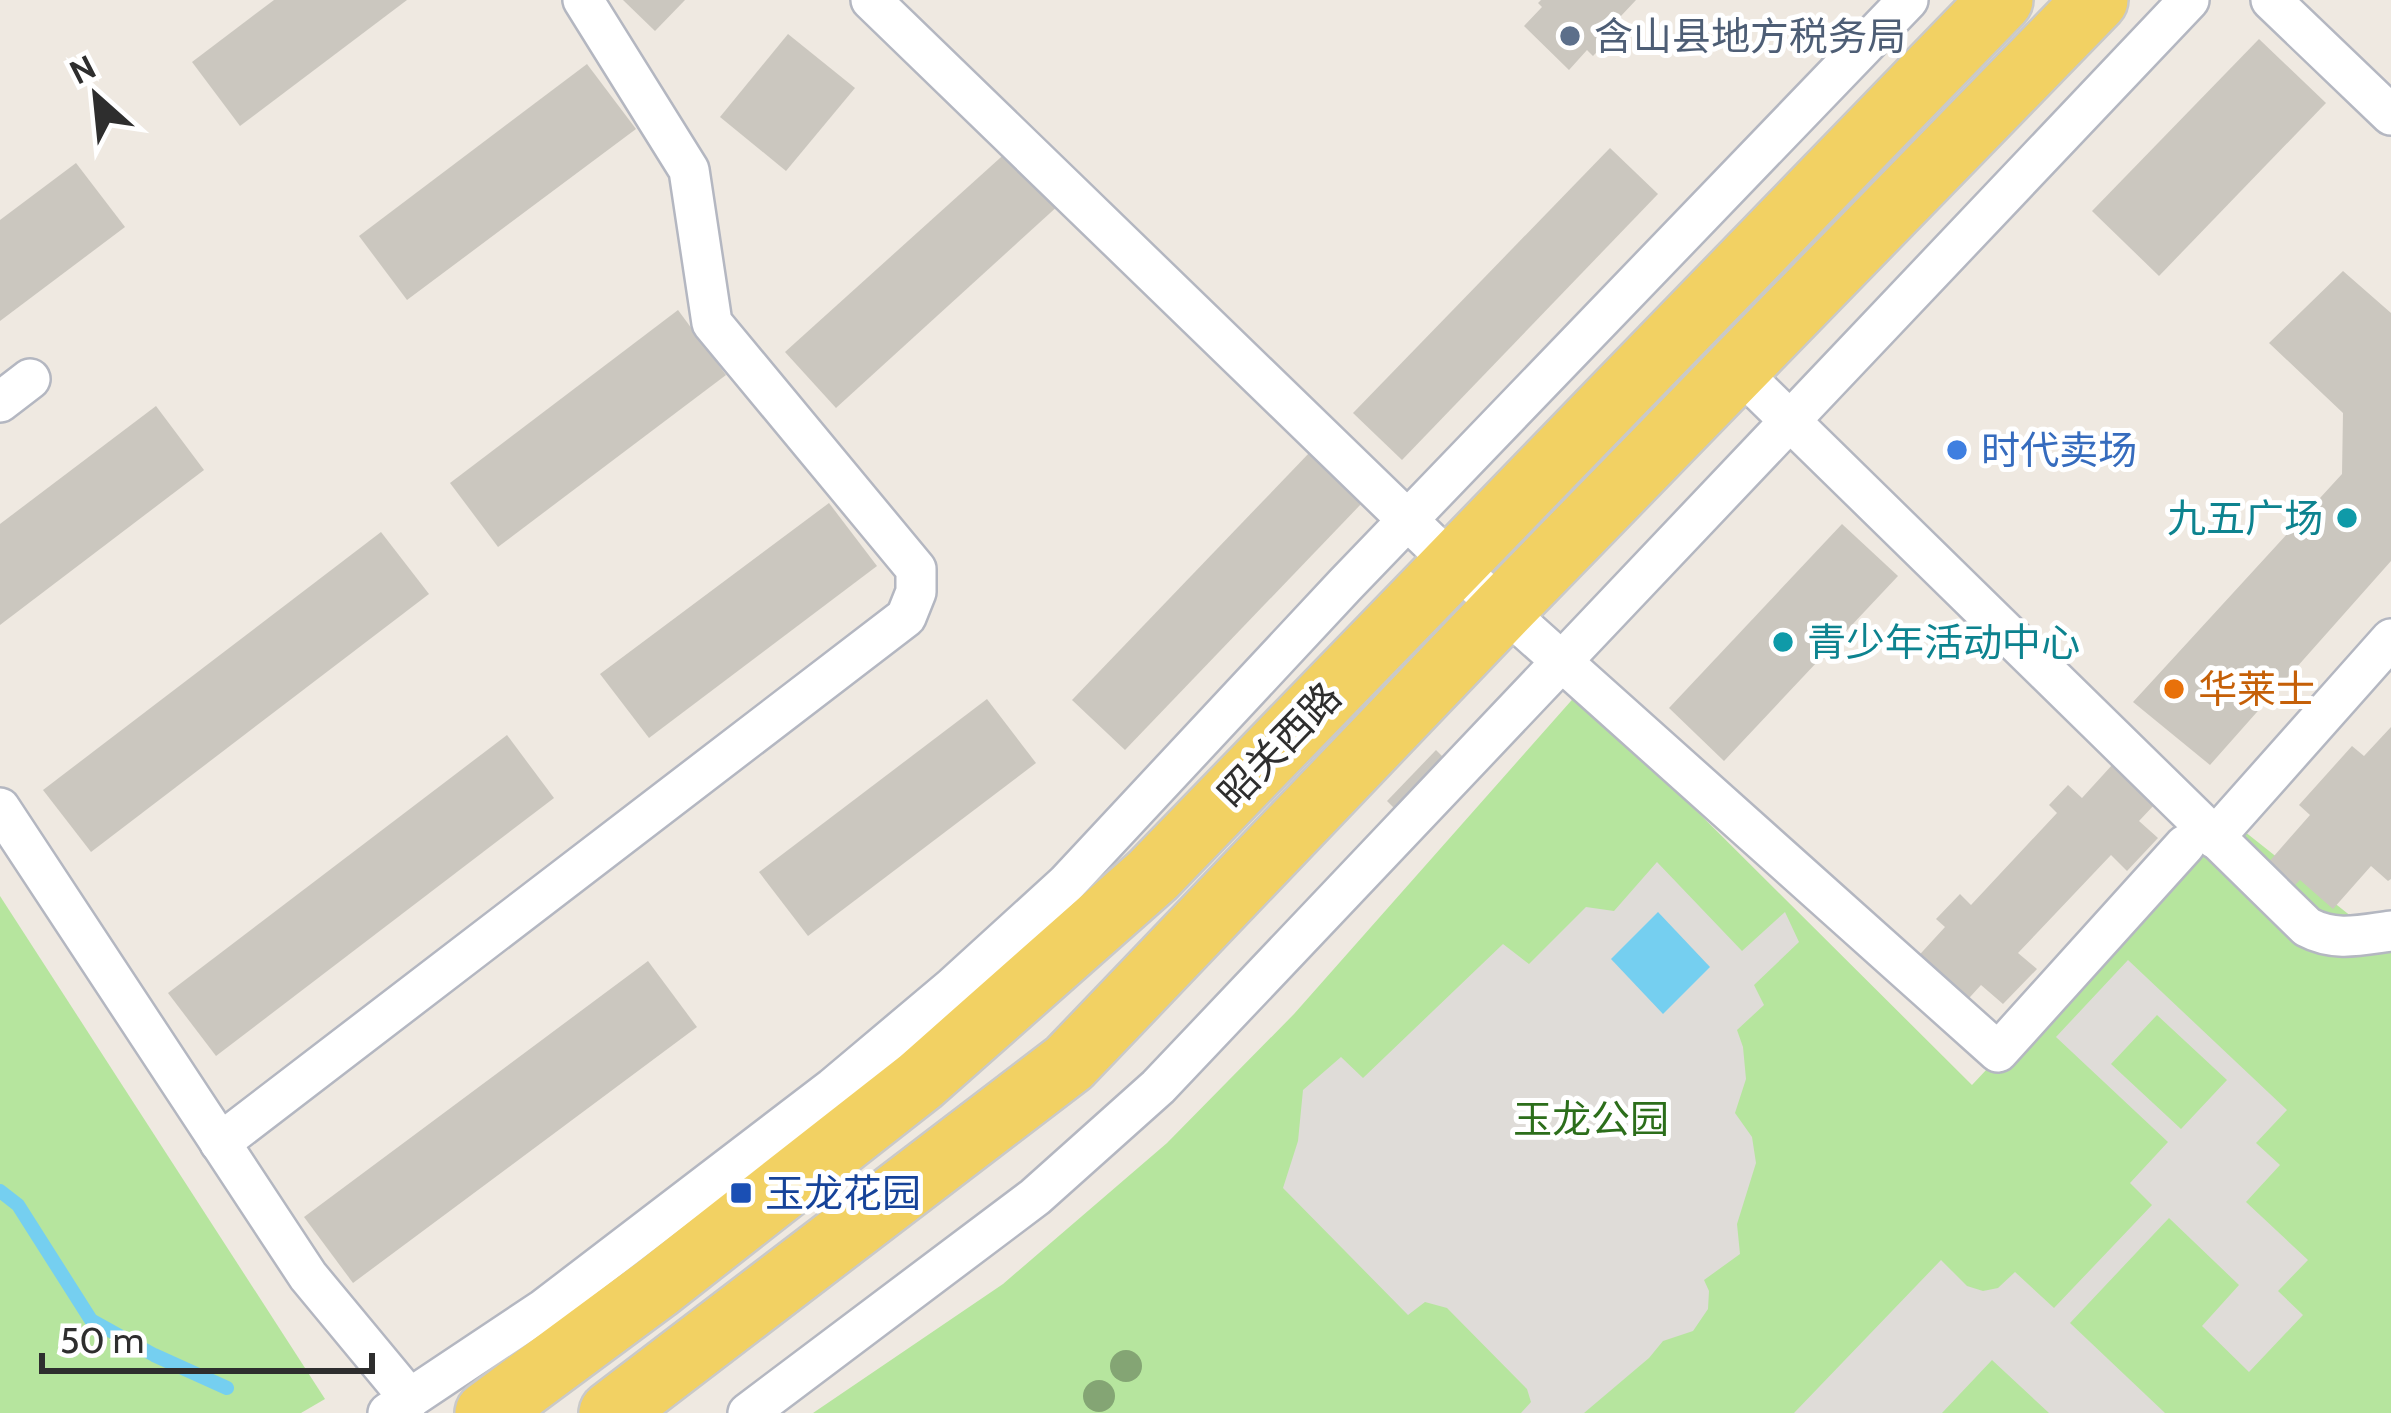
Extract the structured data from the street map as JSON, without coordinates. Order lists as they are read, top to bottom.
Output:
{
  "streets": {
    "main road": ["昭关西路"]
  },
  "parks": ["玉龙公园"],
  "places": {
    "other": [
      "含山县地方税务局",
      "时代卖场",
      "九五广场",
      "青少年活动中心",
      "华莱士"
    ],
    "transit": ["玉龙花园"]
  },
  "scale_bar": "50 m",
  "north": "top left"
}
